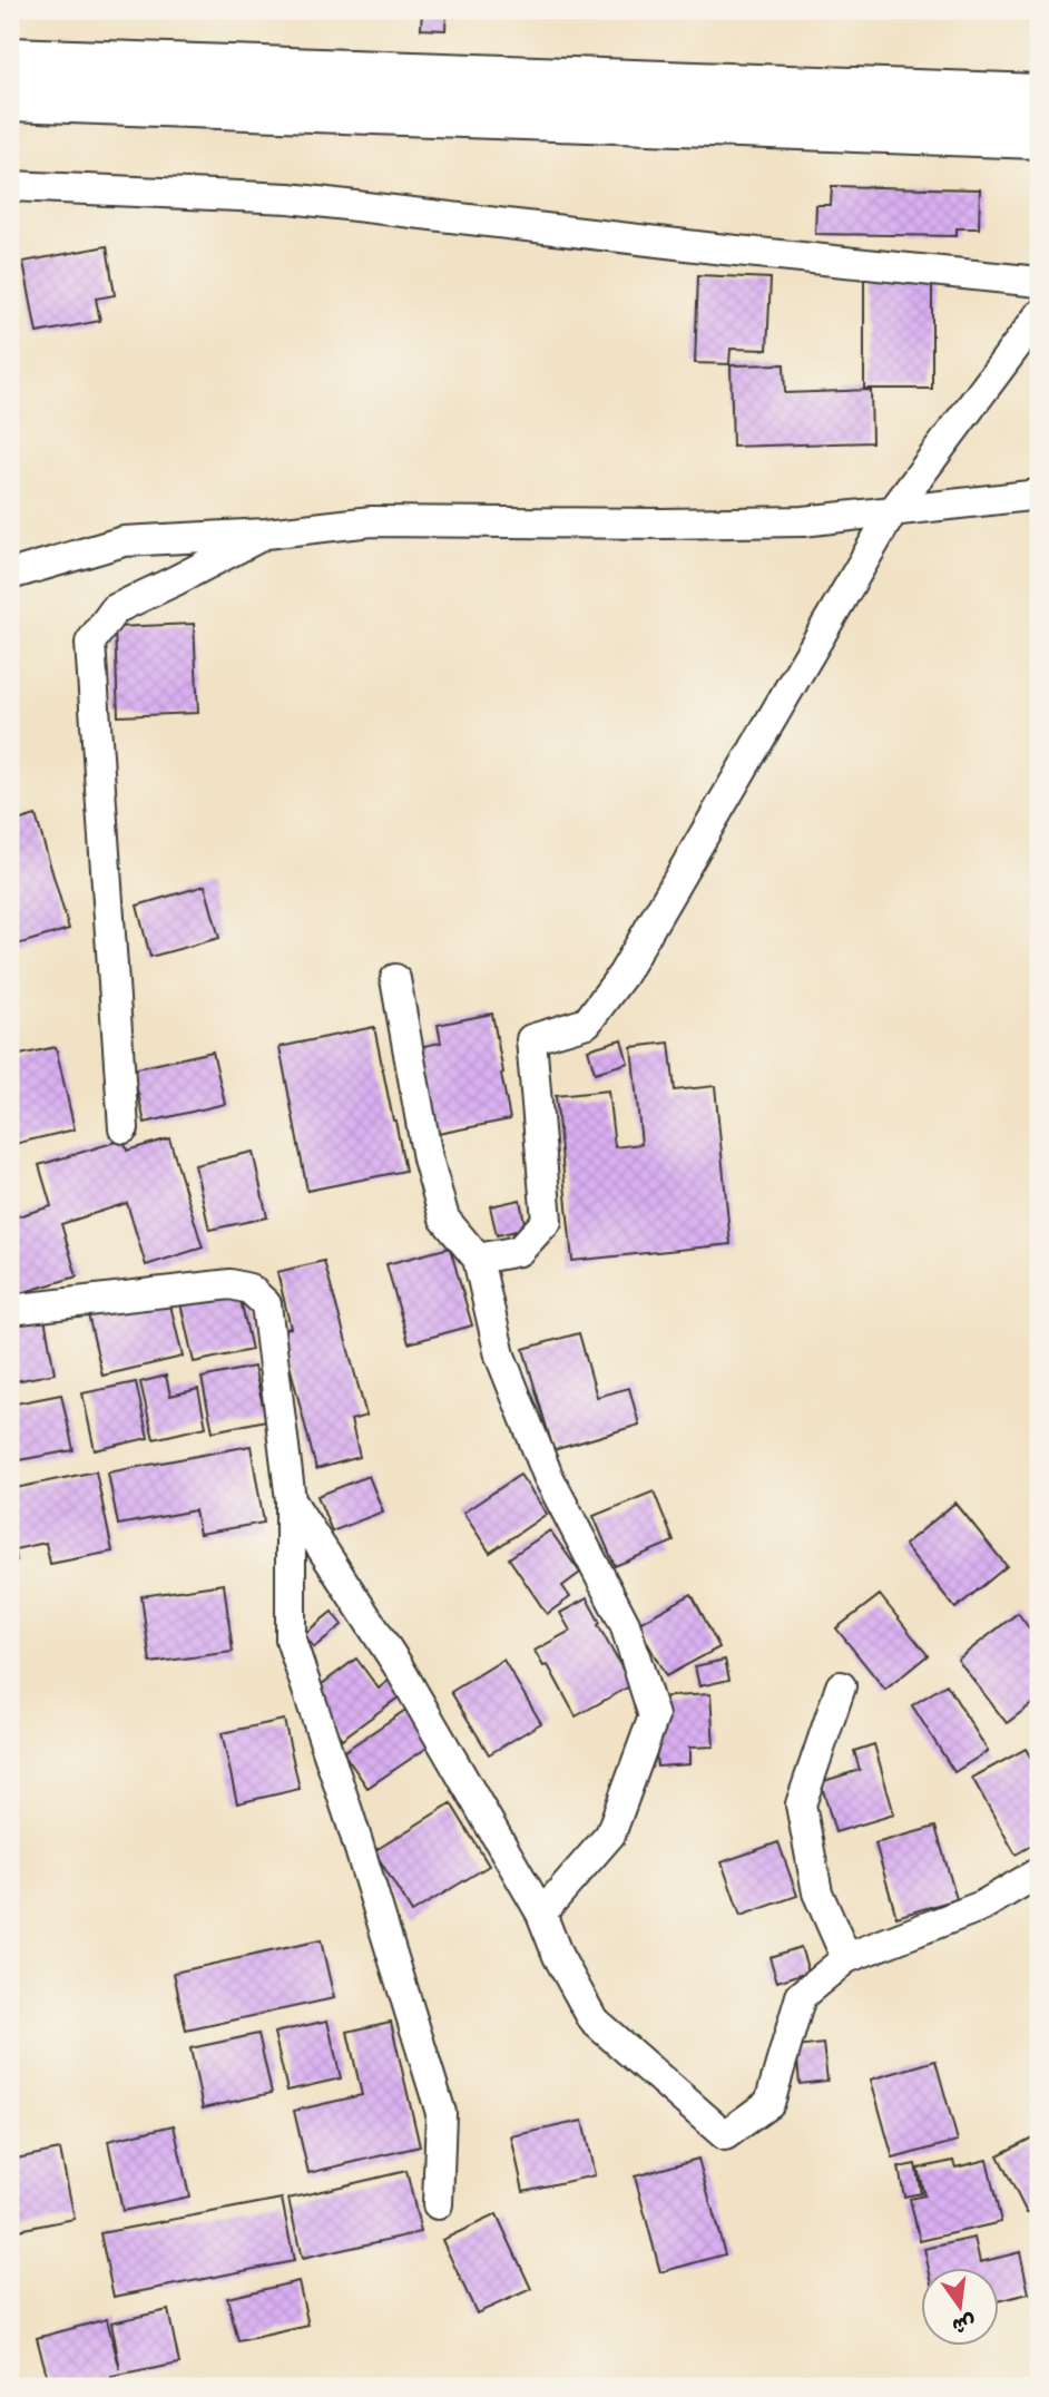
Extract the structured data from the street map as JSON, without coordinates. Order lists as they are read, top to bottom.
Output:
{
  "north": "bottom"
}
